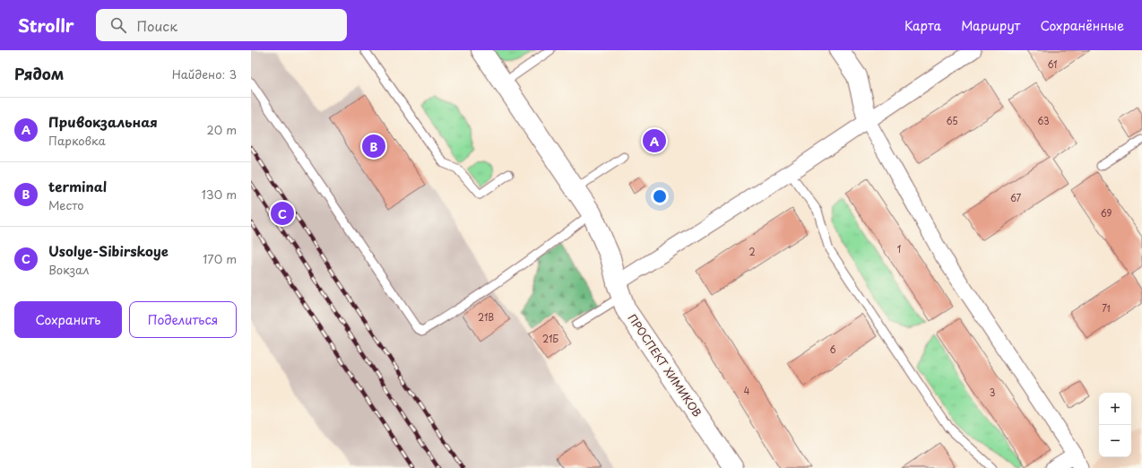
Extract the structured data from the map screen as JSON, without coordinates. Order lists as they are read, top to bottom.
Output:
{
  "streets": {
    "street": ["ПРОСПЕКТ ХИМИКОВ"]
  },
  "house_numbers": [
    "61",
    "65",
    "63",
    "67",
    "69",
    "1",
    "2",
    "71",
    "21В",
    "21Б",
    "6",
    "4",
    "3"
  ],
  "page": {
    "header": "Strollr",
    "search": "Поиск",
    "nav": ["Карта", "Маршрут", "Сохранённые"],
    "heading": ["Рядом", "Найдено: 3"],
    "list": [
      {
        "mark": "A",
        "name": "Привокзальная",
        "note": "Парковка",
        "value": "20 m"
      },
      {
        "mark": "B",
        "name": "terminal",
        "note": "Место",
        "value": "130 m"
      },
      {
        "mark": "C",
        "name": "Usolye-Sibirskoye",
        "note": "Вокзал",
        "value": "170 m"
      }
    ],
    "pins": ["A", "B", "C"],
    "buttons": ["Сохранить", "Поделиться"],
    "map_buttons": ["+", "−"]
  }
}
